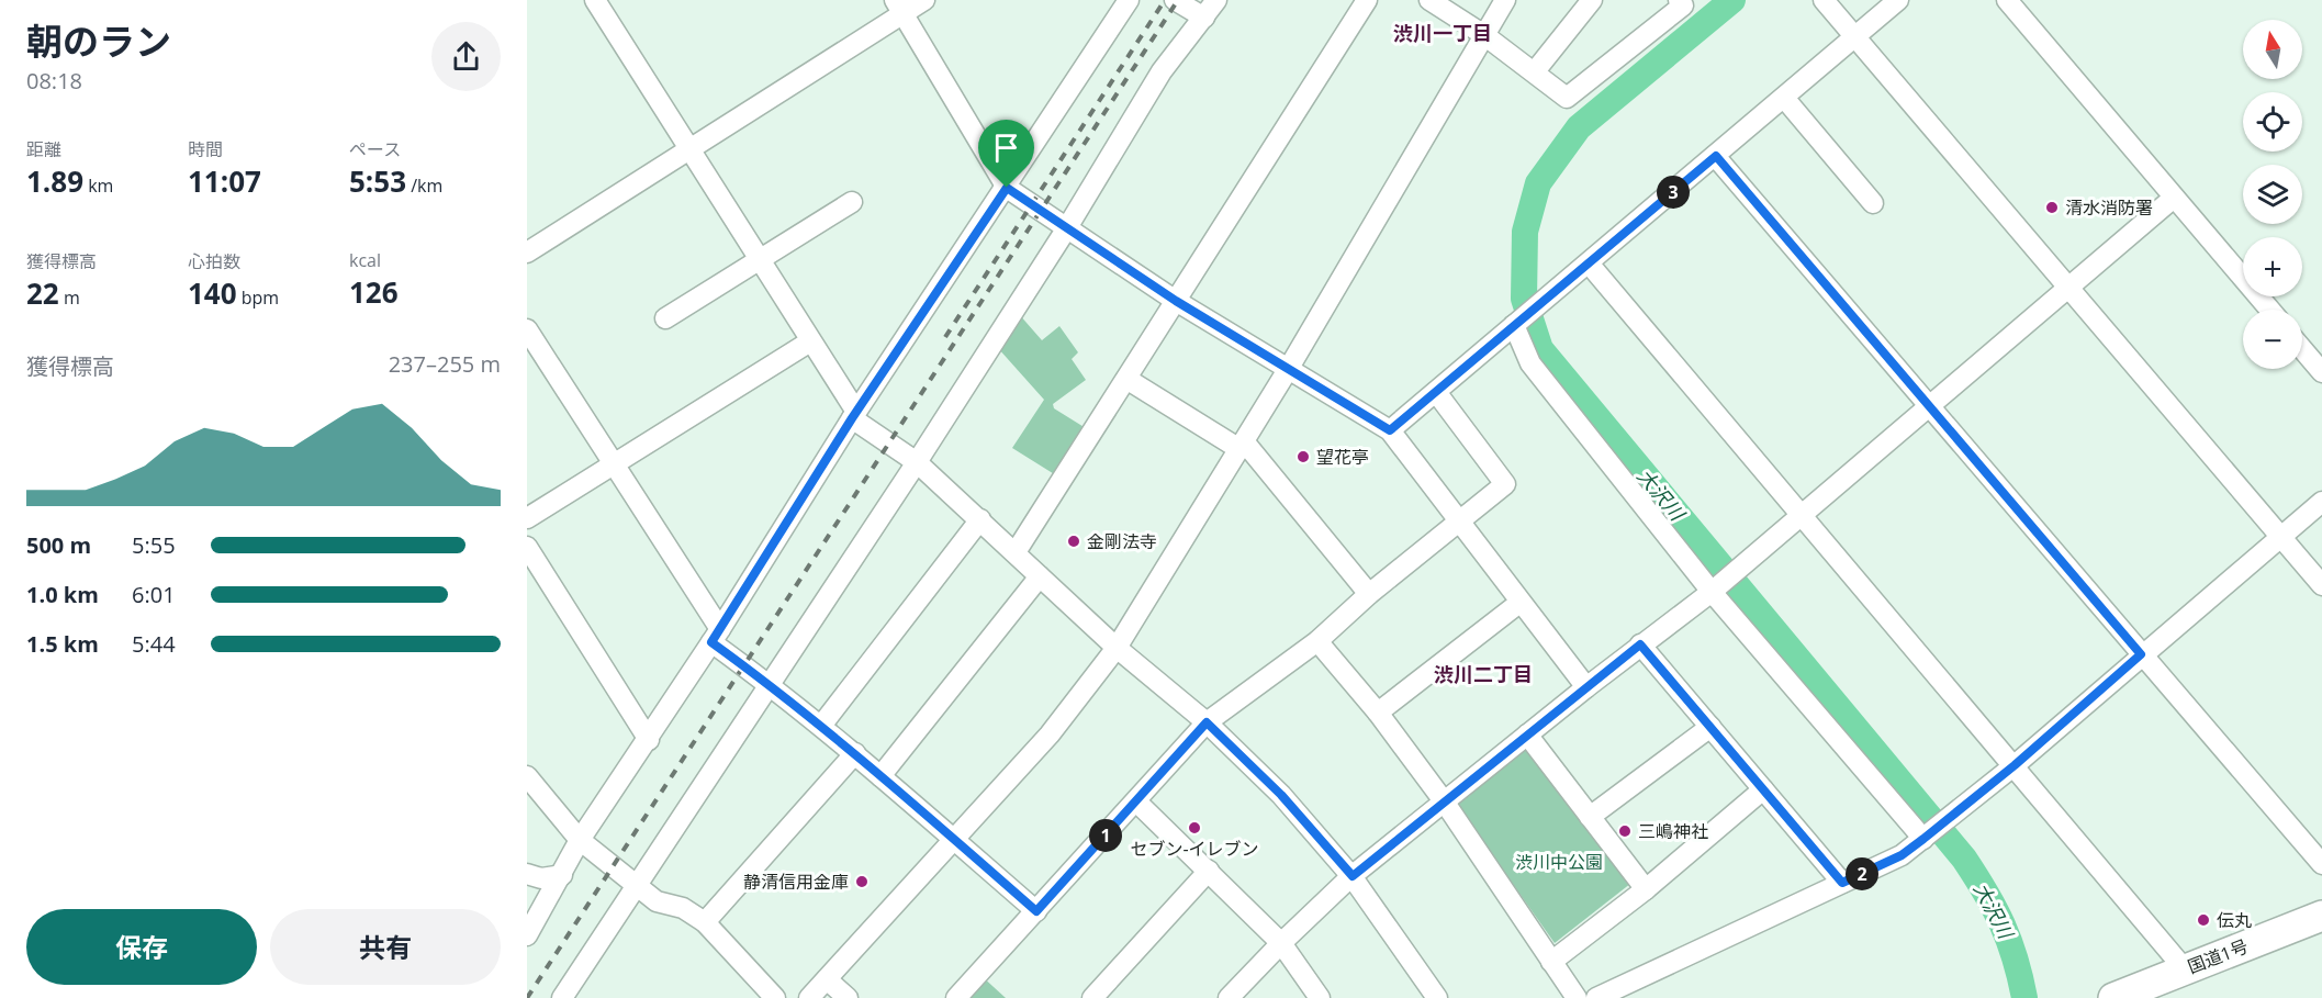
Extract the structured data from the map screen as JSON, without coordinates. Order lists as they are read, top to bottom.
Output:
{
  "streets": {
    "highway": ["国道1号"]
  },
  "districts": ["渋川一丁目", "渋川二丁目"],
  "water": ["大沢川"],
  "parks": ["渋川中公園"],
  "places": [
    "清水消防署",
    "望花亭",
    "金剛法寺",
    "セブン-イレブン",
    "三嶋神社",
    "静清信用金庫",
    "伝丸"
  ],
  "north": "top",
  "page": {
    "heading": ["朝のラン", "08:18"],
    "map_buttons": ["+", "−"],
    "stats": [
      ["距離", "1.89 km"],
      ["時間", "11:07"],
      ["ペース", "5:53 /km"],
      ["獲得標高", "22 m"],
      ["心拍数", "140 bpm"],
      ["kcal", "126"]
    ],
    "pins": ["3", "1", "2"],
    "chart": ["獲得標高", "237–255 m"],
    "list": [
      {
        "name": "500 m",
        "note": "5:55"
      },
      {
        "name": "1.0 km",
        "note": "6:01"
      },
      {
        "name": "1.5 km",
        "note": "5:44"
      }
    ],
    "buttons": ["保存", "共有"]
  }
}
